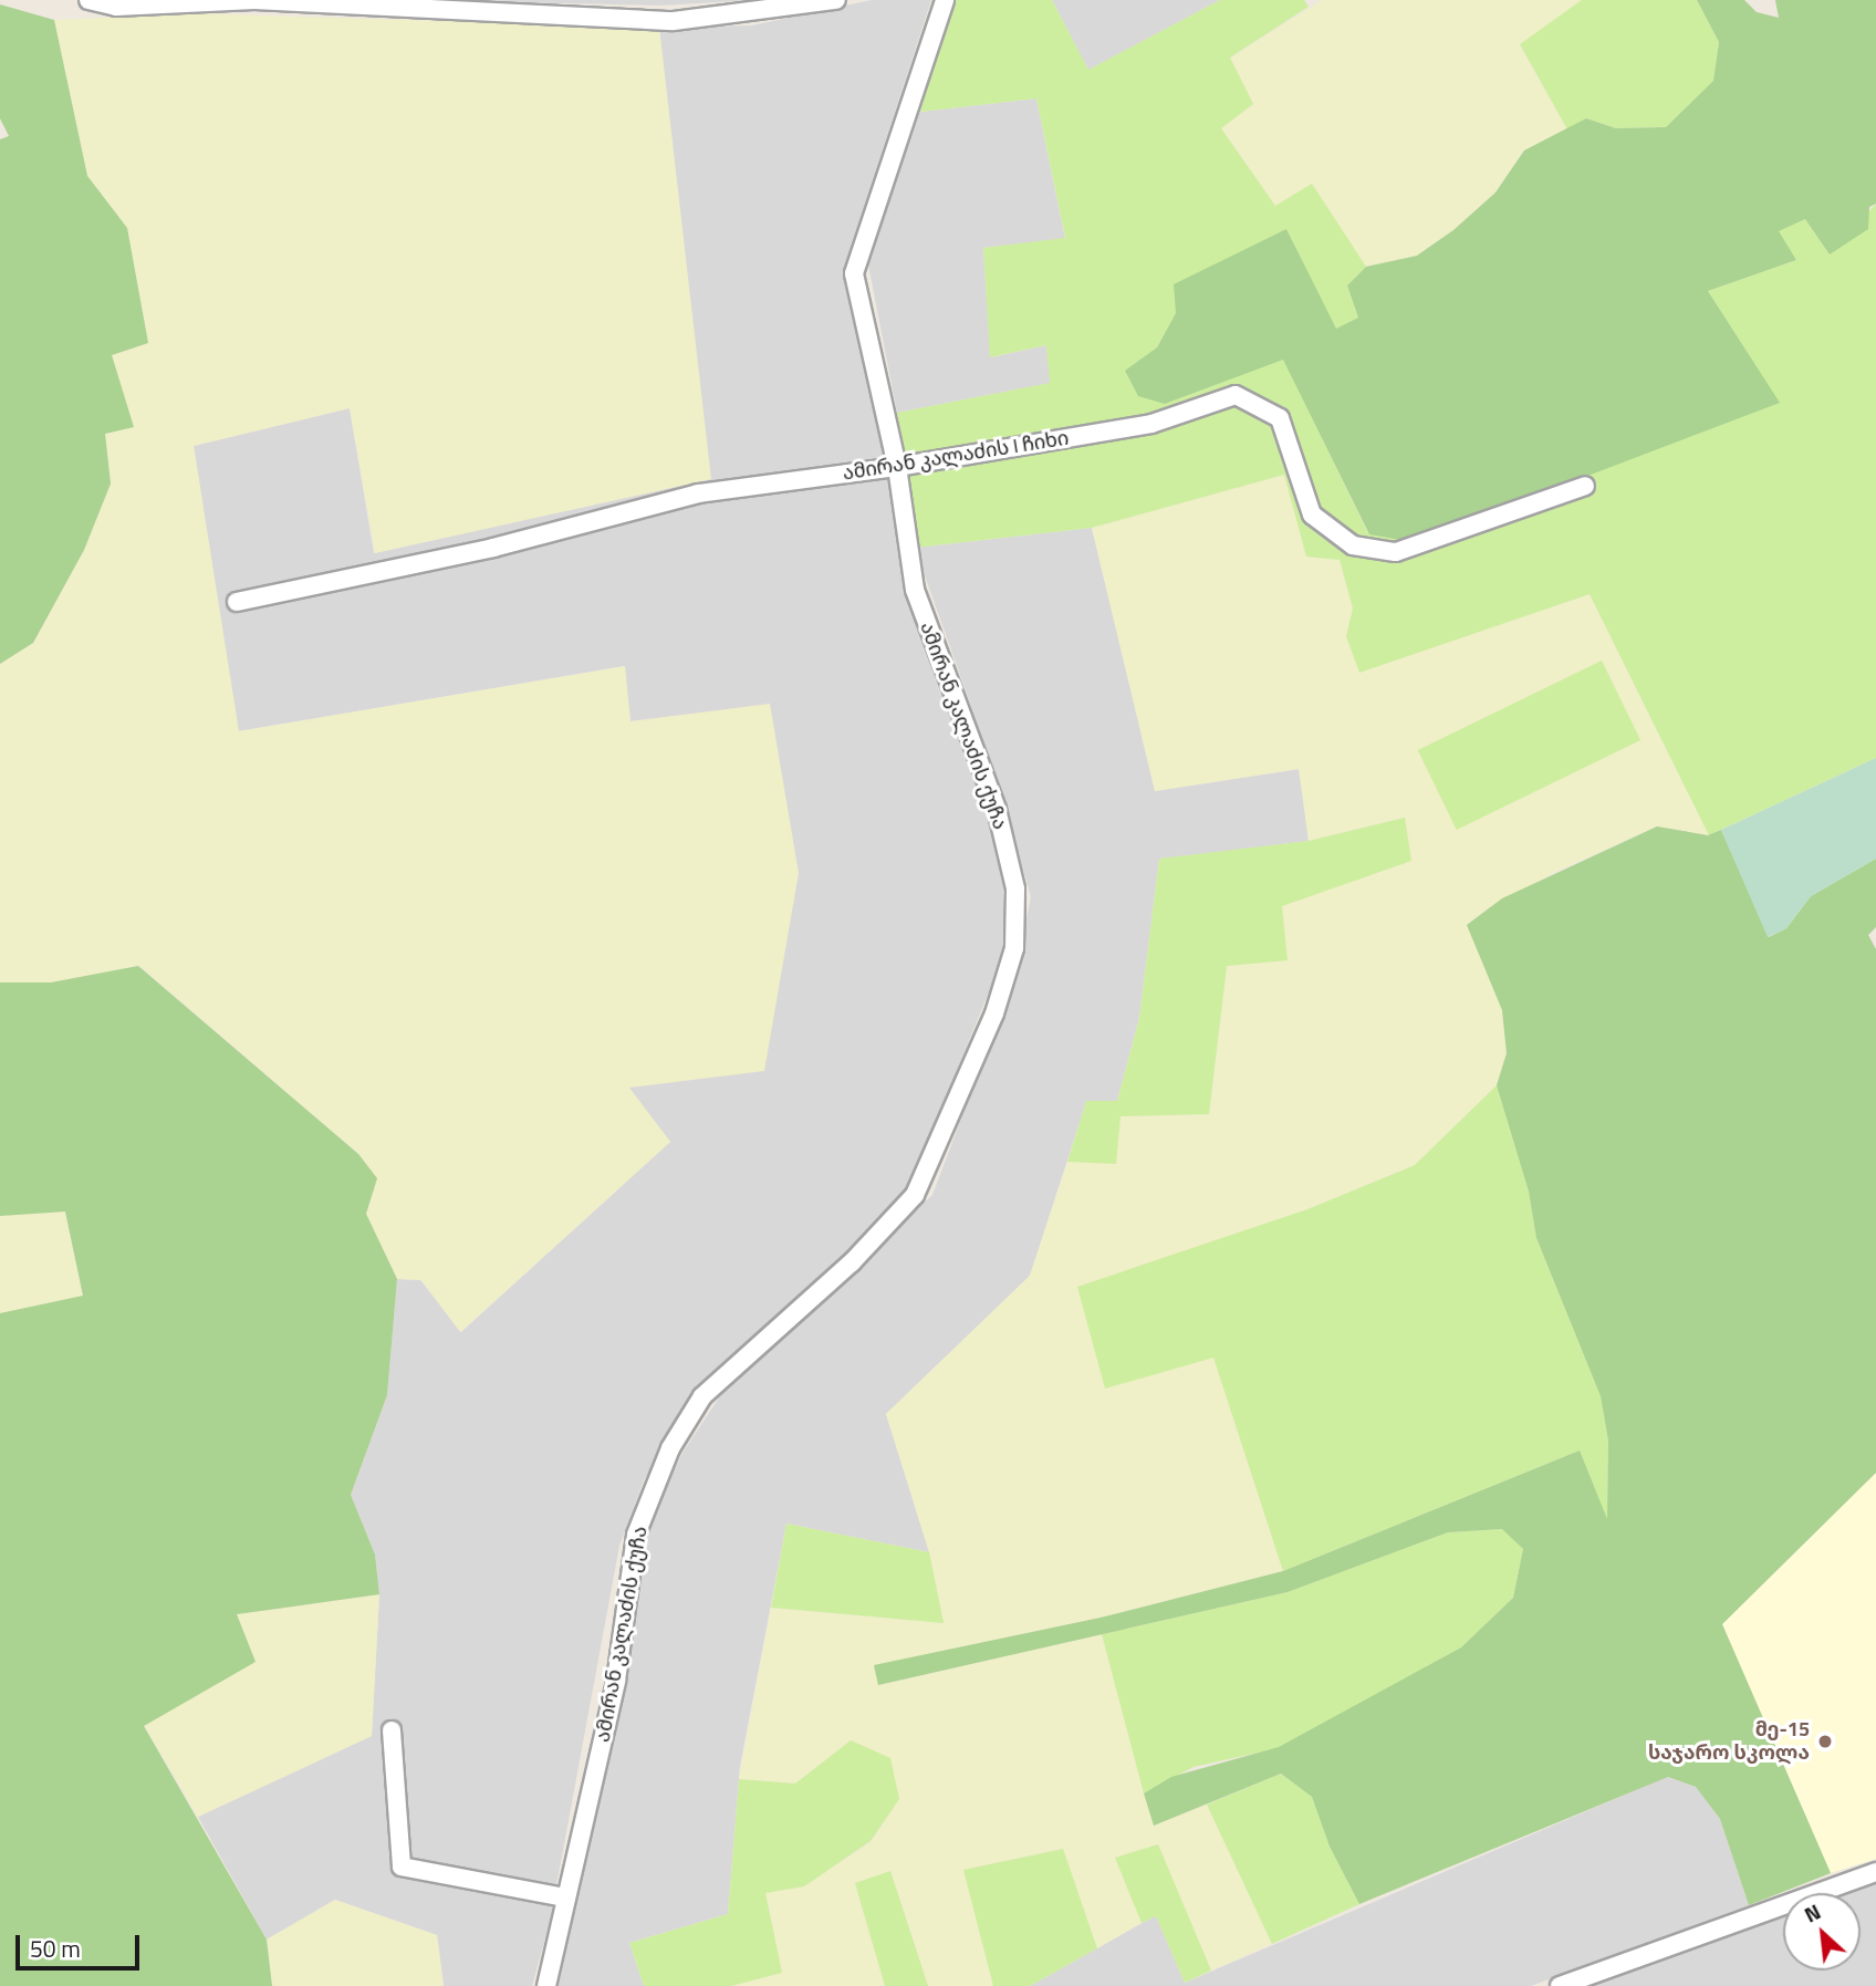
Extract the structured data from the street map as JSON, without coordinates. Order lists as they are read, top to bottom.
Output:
{
  "streets": {
    "street": ["ამირან კალაძის I ჩიხი", "ამირან კალაძის ქუჩა"]
  },
  "crossings": [
    ["ამირან კალაძის I ჩიხი", "ამირან კალაძის ქუჩა"]
  ],
  "places": ["მე-15 საჯარო სკოლა"],
  "scale_bar": "50 m",
  "north": "top left"
}
